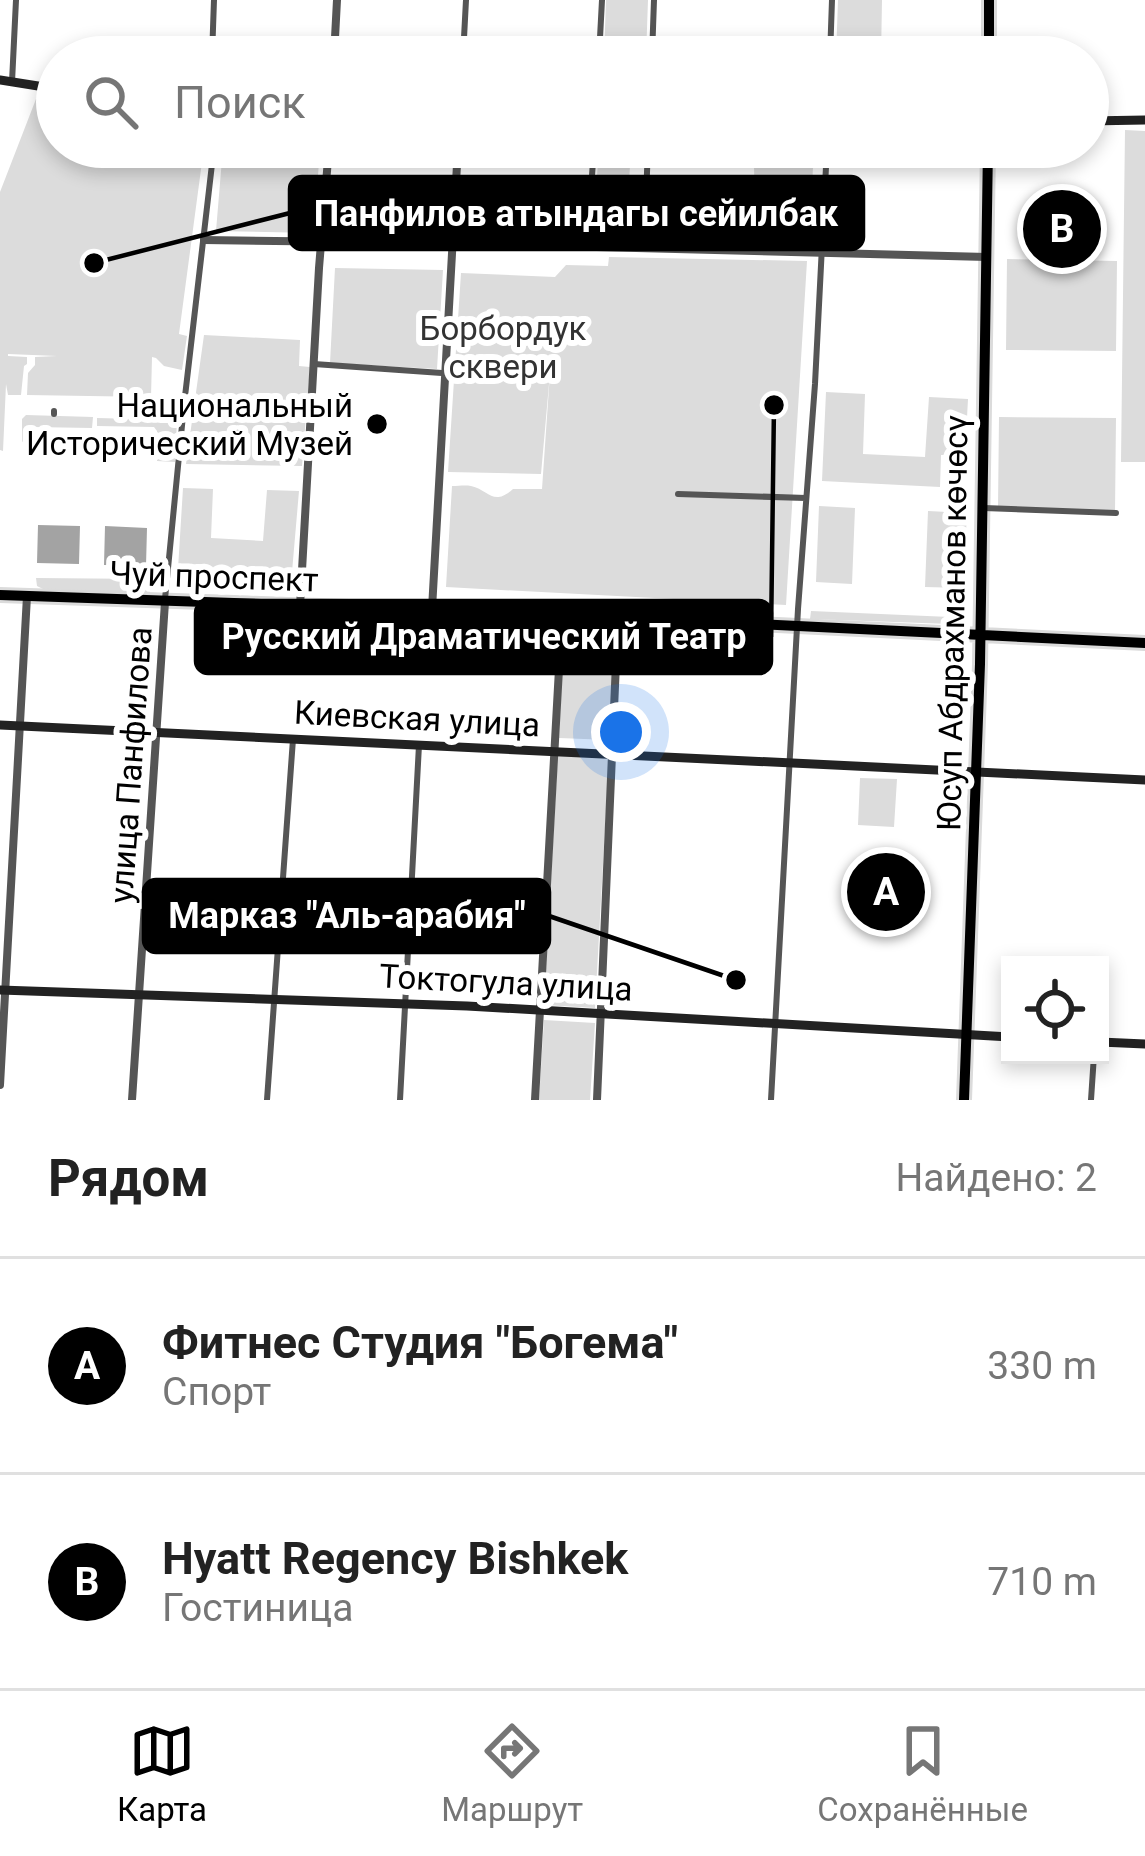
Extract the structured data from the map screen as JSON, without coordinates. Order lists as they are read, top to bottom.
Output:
{
  "streets": {
    "main road": [
      "Чуй проспект",
      "Юсуп Абдрахманов көчөсү",
      "Киевская улица",
      "Токтогула улица"
    ],
    "street": ["улица Панфилова"]
  },
  "crossings": [
    ["Чуй проспект", "Юсуп Абдрахманов көчөсү"],
    ["Чуй проспект", "улица Панфилова"],
    ["Юсуп Абдрахманов көчөсү", "Киевская улица"],
    ["Юсуп Абдрахманов көчөсү", "Токтогула улица"],
    ["Киевская улица", "улица Панфилова"],
    ["улица Панфилова", "Токтогула улица"]
  ],
  "parks": ["Борбордук сквери"],
  "places": [
    "Панфилов атындагы сейилбак",
    "Русский Драматический Театр",
    "Национальный Исторический Музей",
    "Марказ \"Аль-арабия\""
  ],
  "page": {
    "search": "Поиск",
    "pins": ["B", "A"],
    "heading": ["Рядом", "Найдено: 2"],
    "list": [
      {
        "mark": "A",
        "name": "Фитнес Студия \"Богема\"",
        "note": "Спорт",
        "value": "330 m"
      },
      {
        "mark": "B",
        "name": "Hyatt Regency Bishkek",
        "note": "Гостиница",
        "value": "710 m"
      }
    ],
    "nav": ["Карта", "Маршрут", "Сохранённые"]
  }
}
